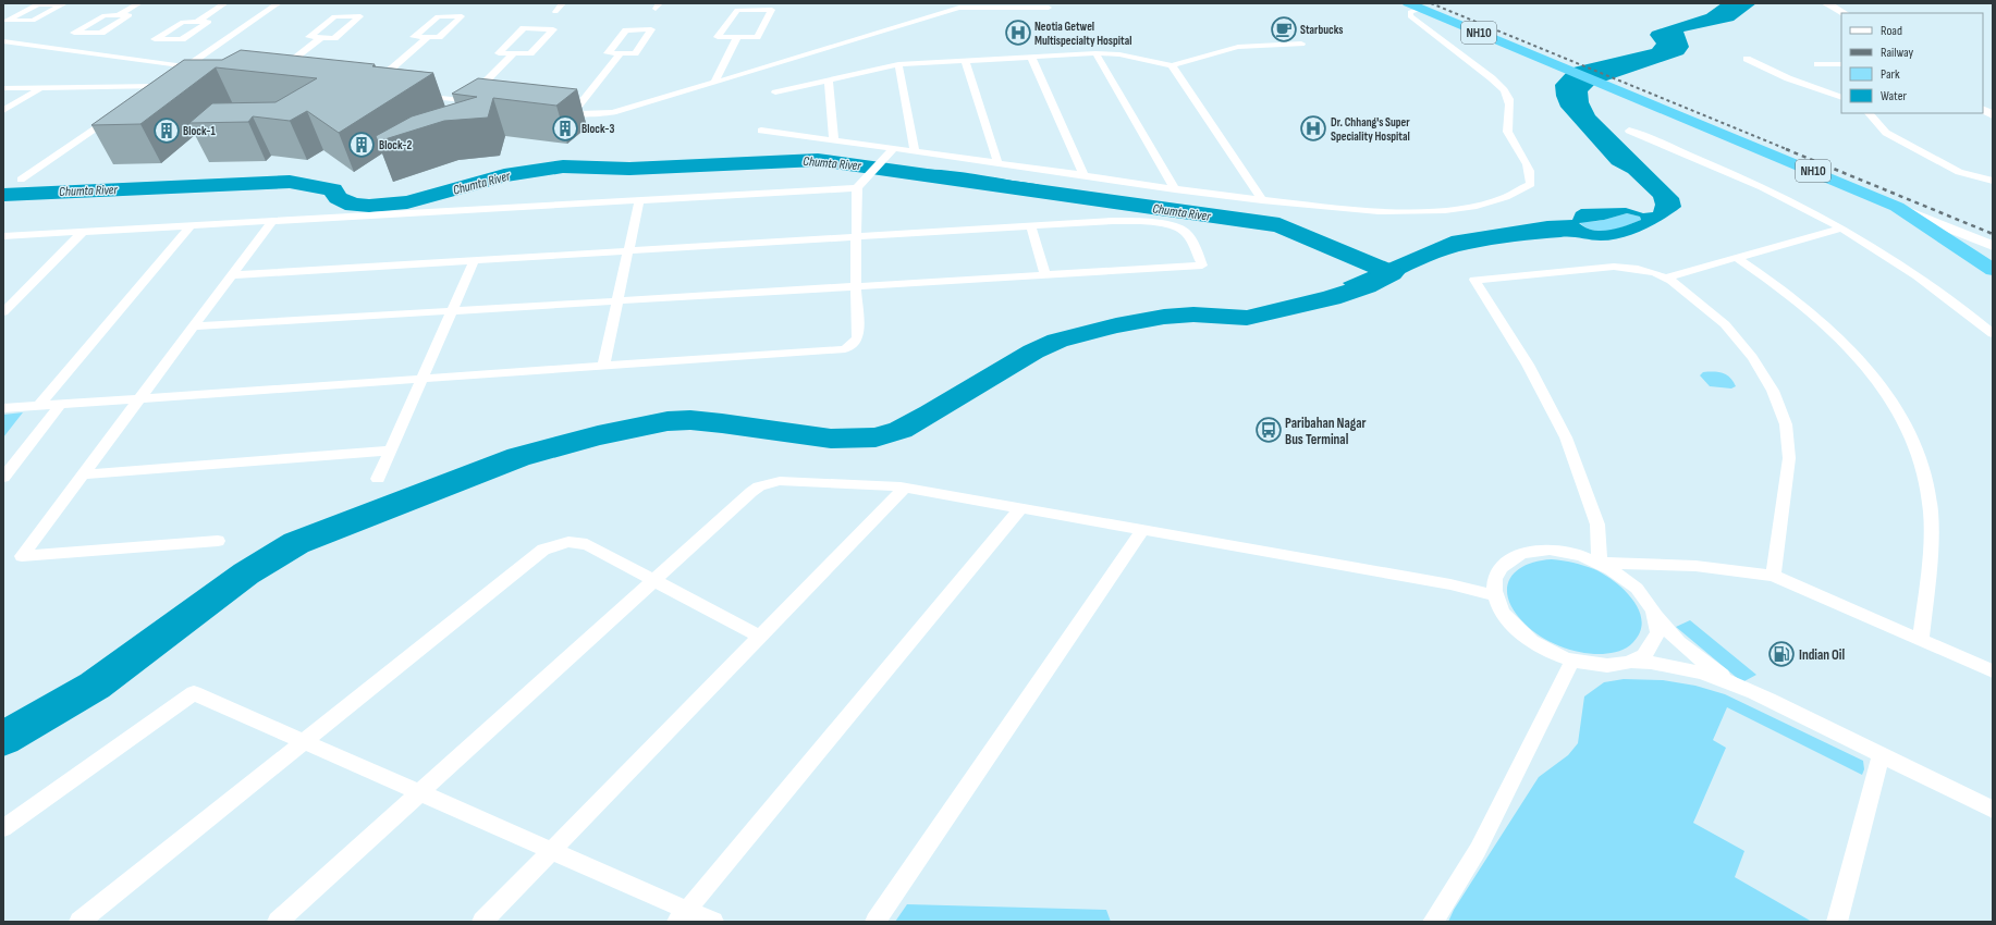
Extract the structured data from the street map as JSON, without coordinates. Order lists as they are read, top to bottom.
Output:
{
  "streets": {
    "highway": ["NH10"]
  },
  "water": ["Chumta River"],
  "places": {
    "cafe": ["Starbucks"],
    "hospital": ["Neotia Getwel Multispecialty Hospital", "Dr. Chhang's Super Speciality Hospital"],
    "building": ["Block-3", "Block-1", "Block-2"],
    "bus stop": ["Paribahan Nagar Bus Terminal"],
    "fuel station": ["Indian Oil"]
  },
  "legend": [
    "Road",
    "Railway",
    "Park",
    "Water"
  ]
}
